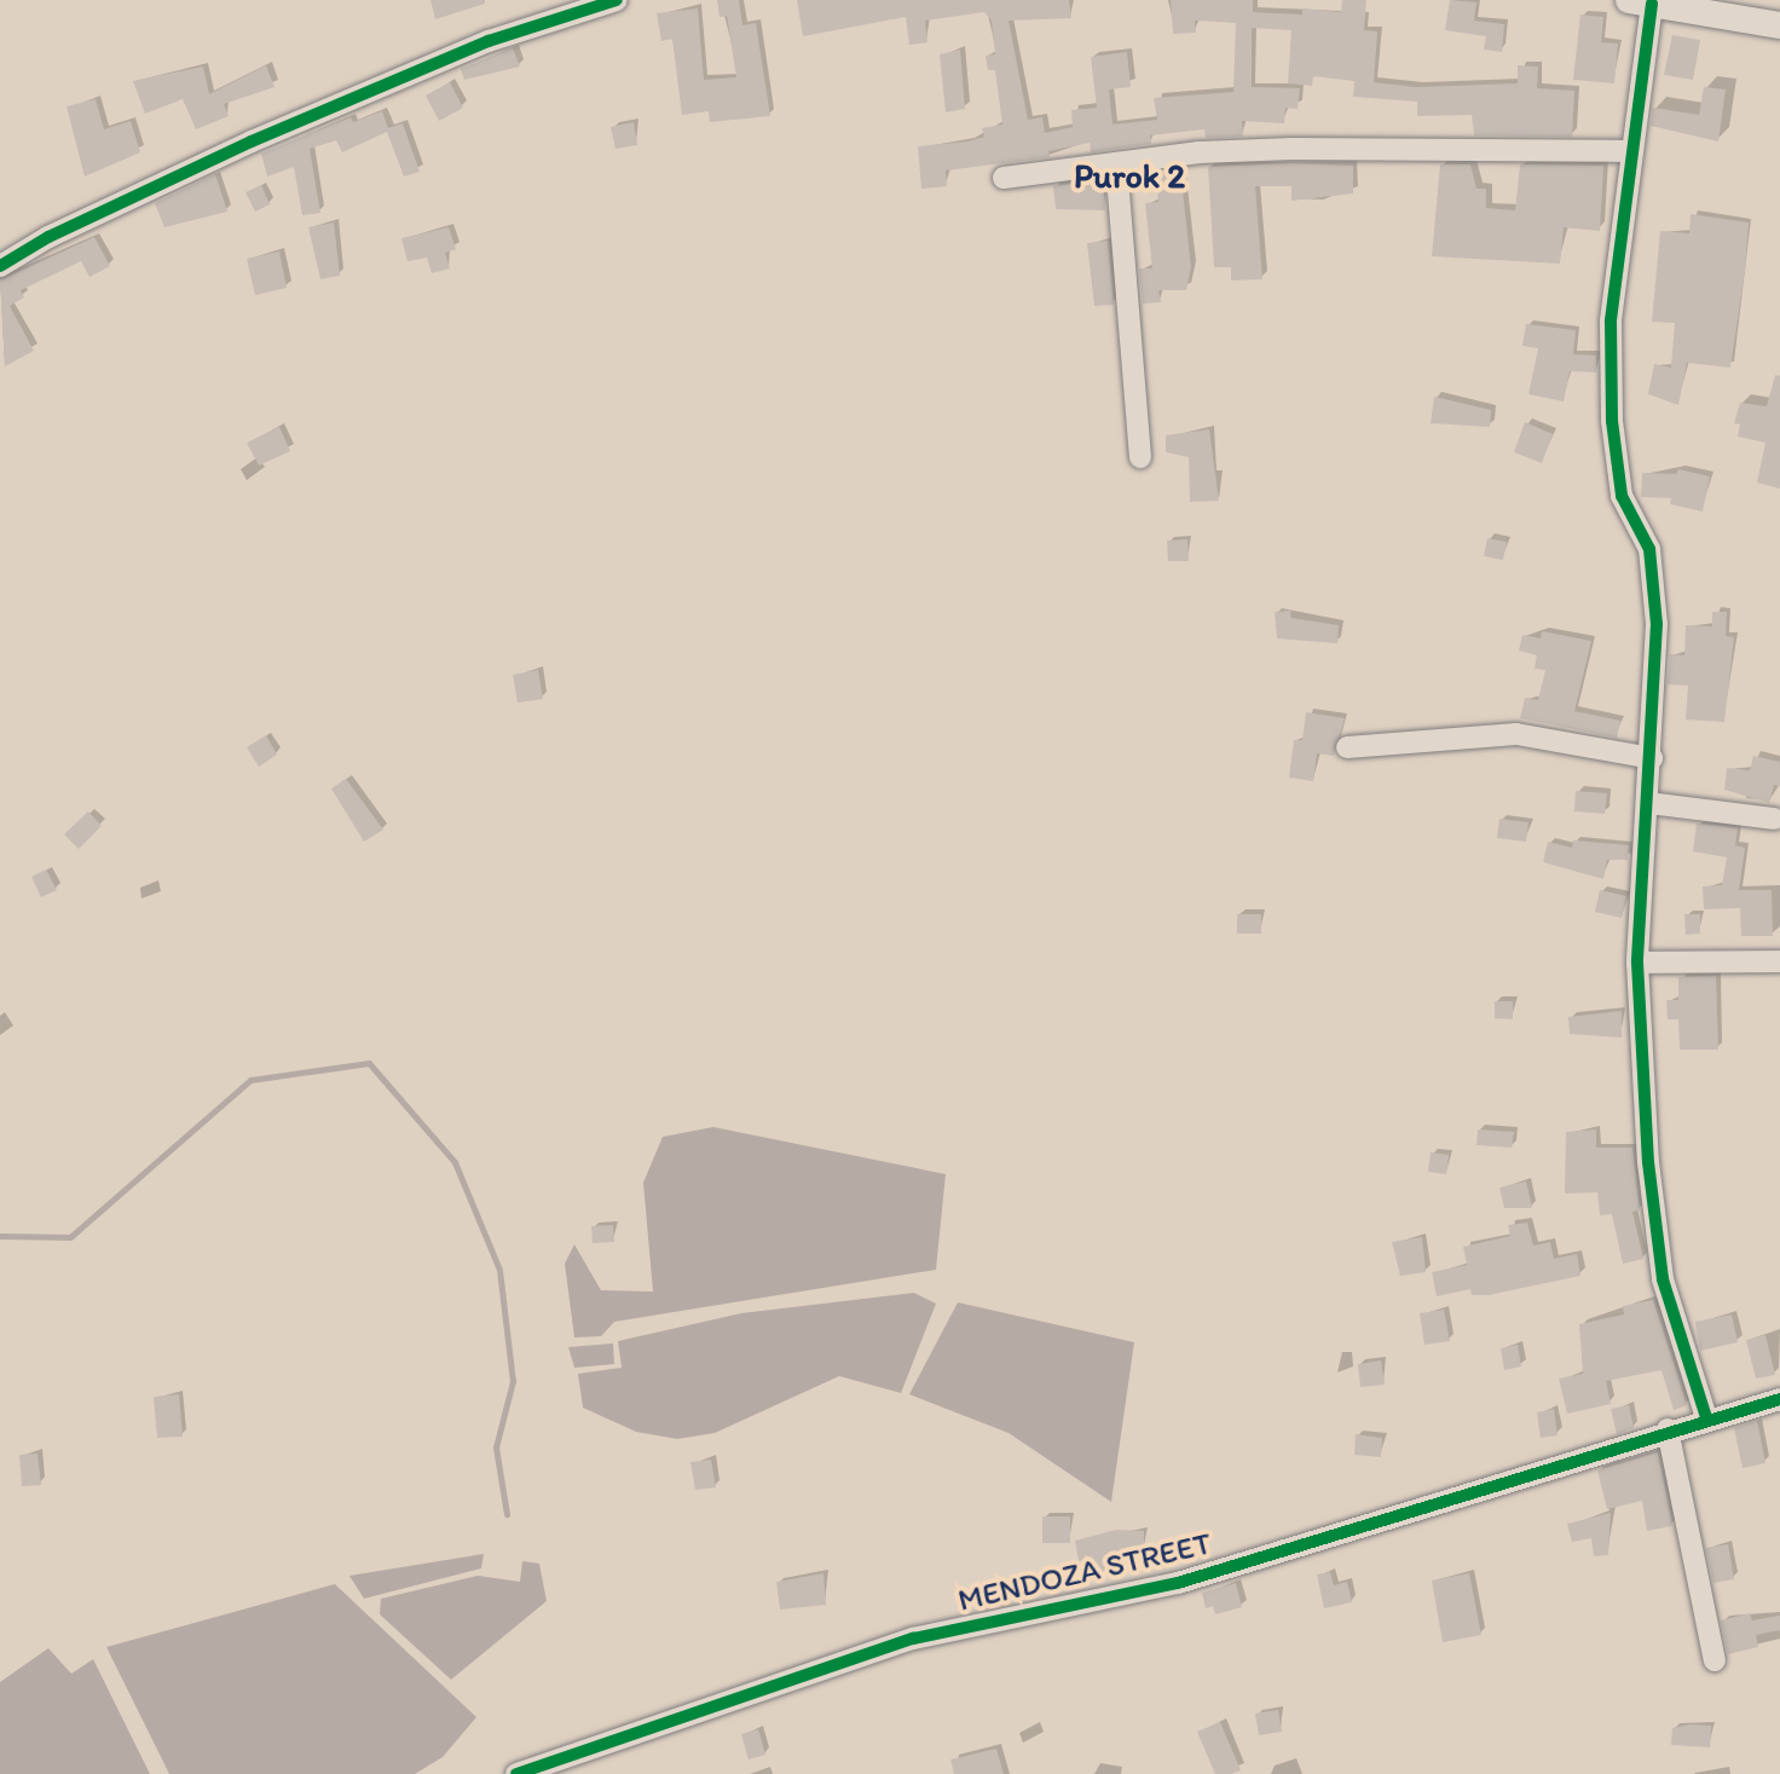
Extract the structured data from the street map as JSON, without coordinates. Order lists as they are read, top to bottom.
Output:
{
  "streets": {
    "street": ["MENDOZA STREET"]
  },
  "districts": ["Purok 2"]
}
